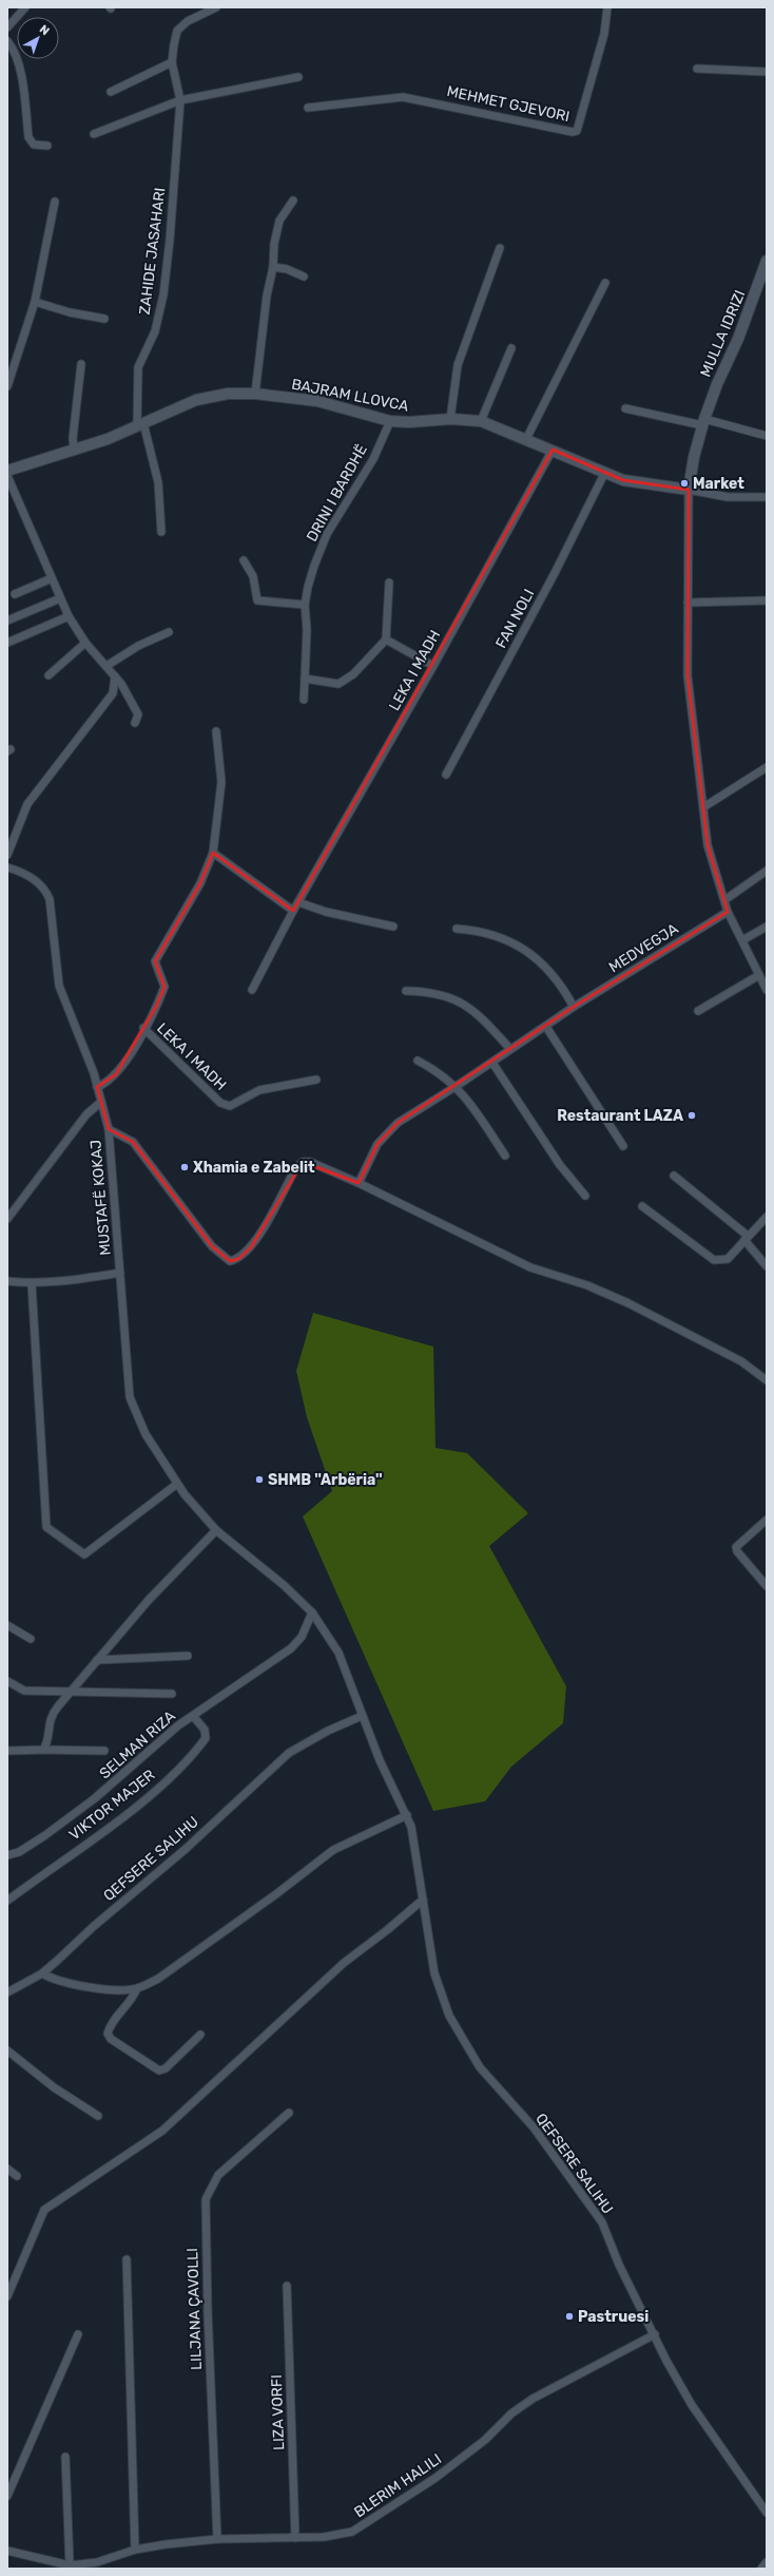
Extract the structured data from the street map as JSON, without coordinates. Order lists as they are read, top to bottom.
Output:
{
  "streets": {
    "street": [
      "MEHMET GJEVORI",
      "ZAHIDE JASAHARI",
      "MULLA IDRIZI",
      "BAJRAM LLOVCA",
      "DRINI I BARDHË",
      "FAN NOLI",
      "LEKA I MADH",
      "MEDVEGJA",
      "MUSTAFË KOKAJ",
      "SELMAN RIZA",
      "VIKTOR MAJER",
      "QEFSERE SALIHU",
      "LILJANA ÇAVOLLI",
      "LIZA VORFI",
      "BLERIM HALILI"
    ]
  },
  "crossings": [
    ["ZAHIDE JASAHARI", "BAJRAM LLOVCA"],
    ["MULLA IDRIZI", "BAJRAM LLOVCA"],
    ["BAJRAM LLOVCA", "DRINI I BARDHË"],
    ["BAJRAM LLOVCA", "FAN NOLI"],
    ["BAJRAM LLOVCA", "LEKA I MADH"],
    ["LEKA I MADH", "MUSTAFË KOKAJ"],
    ["MUSTAFË KOKAJ", "QEFSERE SALIHU"],
    ["SELMAN RIZA", "VIKTOR MAJER"],
    ["SELMAN RIZA", "QEFSERE SALIHU"],
    ["QEFSERE SALIHU", "BLERIM HALILI"],
    ["LILJANA ÇAVOLLI", "BLERIM HALILI"],
    ["LIZA VORFI", "BLERIM HALILI"]
  ],
  "places": [
    "Market",
    "Restaurant LAZA",
    "Xhamia e Zabelit",
    "SHMB ''Arbëria''",
    "Pastruesi"
  ],
  "north": "top right"
}
